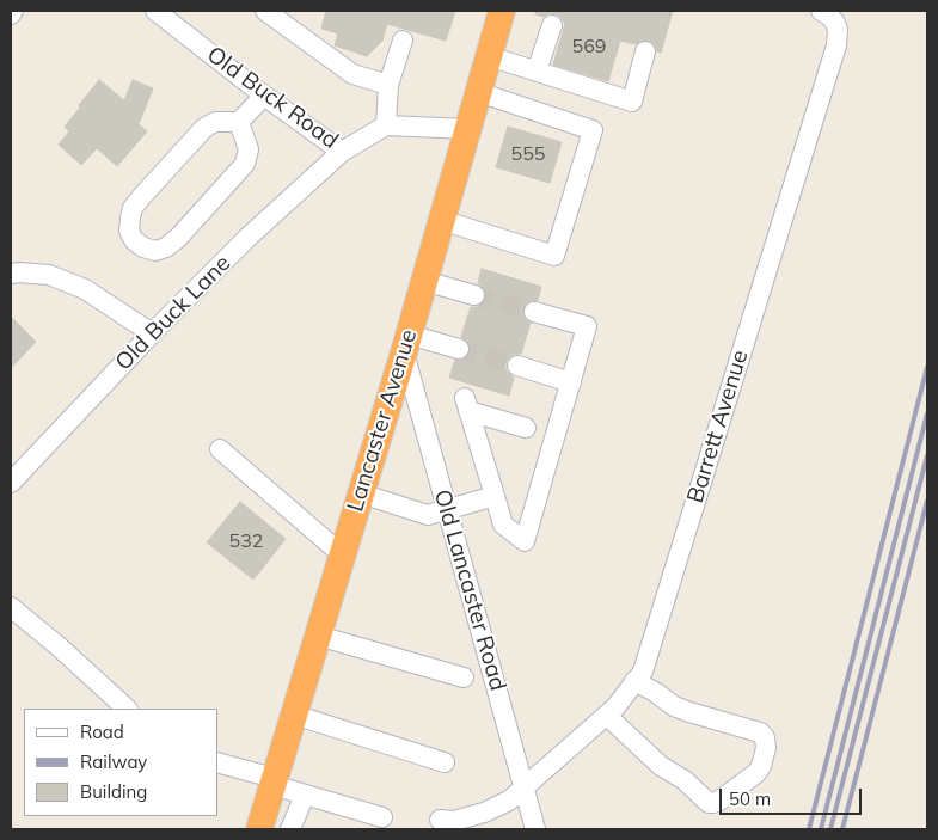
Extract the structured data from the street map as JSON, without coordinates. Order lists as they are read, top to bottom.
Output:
{
  "streets": {
    "highway": ["Lancaster Avenue"],
    "street": [
      "Old Buck Road",
      "Old Buck Lane",
      "Barrett Avenue",
      "Old Lancaster Road"
    ]
  },
  "crossings": [
    ["Old Buck Road", "Old Buck Lane"],
    ["Lancaster Avenue", "Old Lancaster Road"],
    ["Barrett Avenue", "Old Lancaster Road"]
  ],
  "house_numbers": ["569", "555", "532"],
  "legend": ["Road", "Railway", "Building"],
  "scale_bar": "50 m"
}
